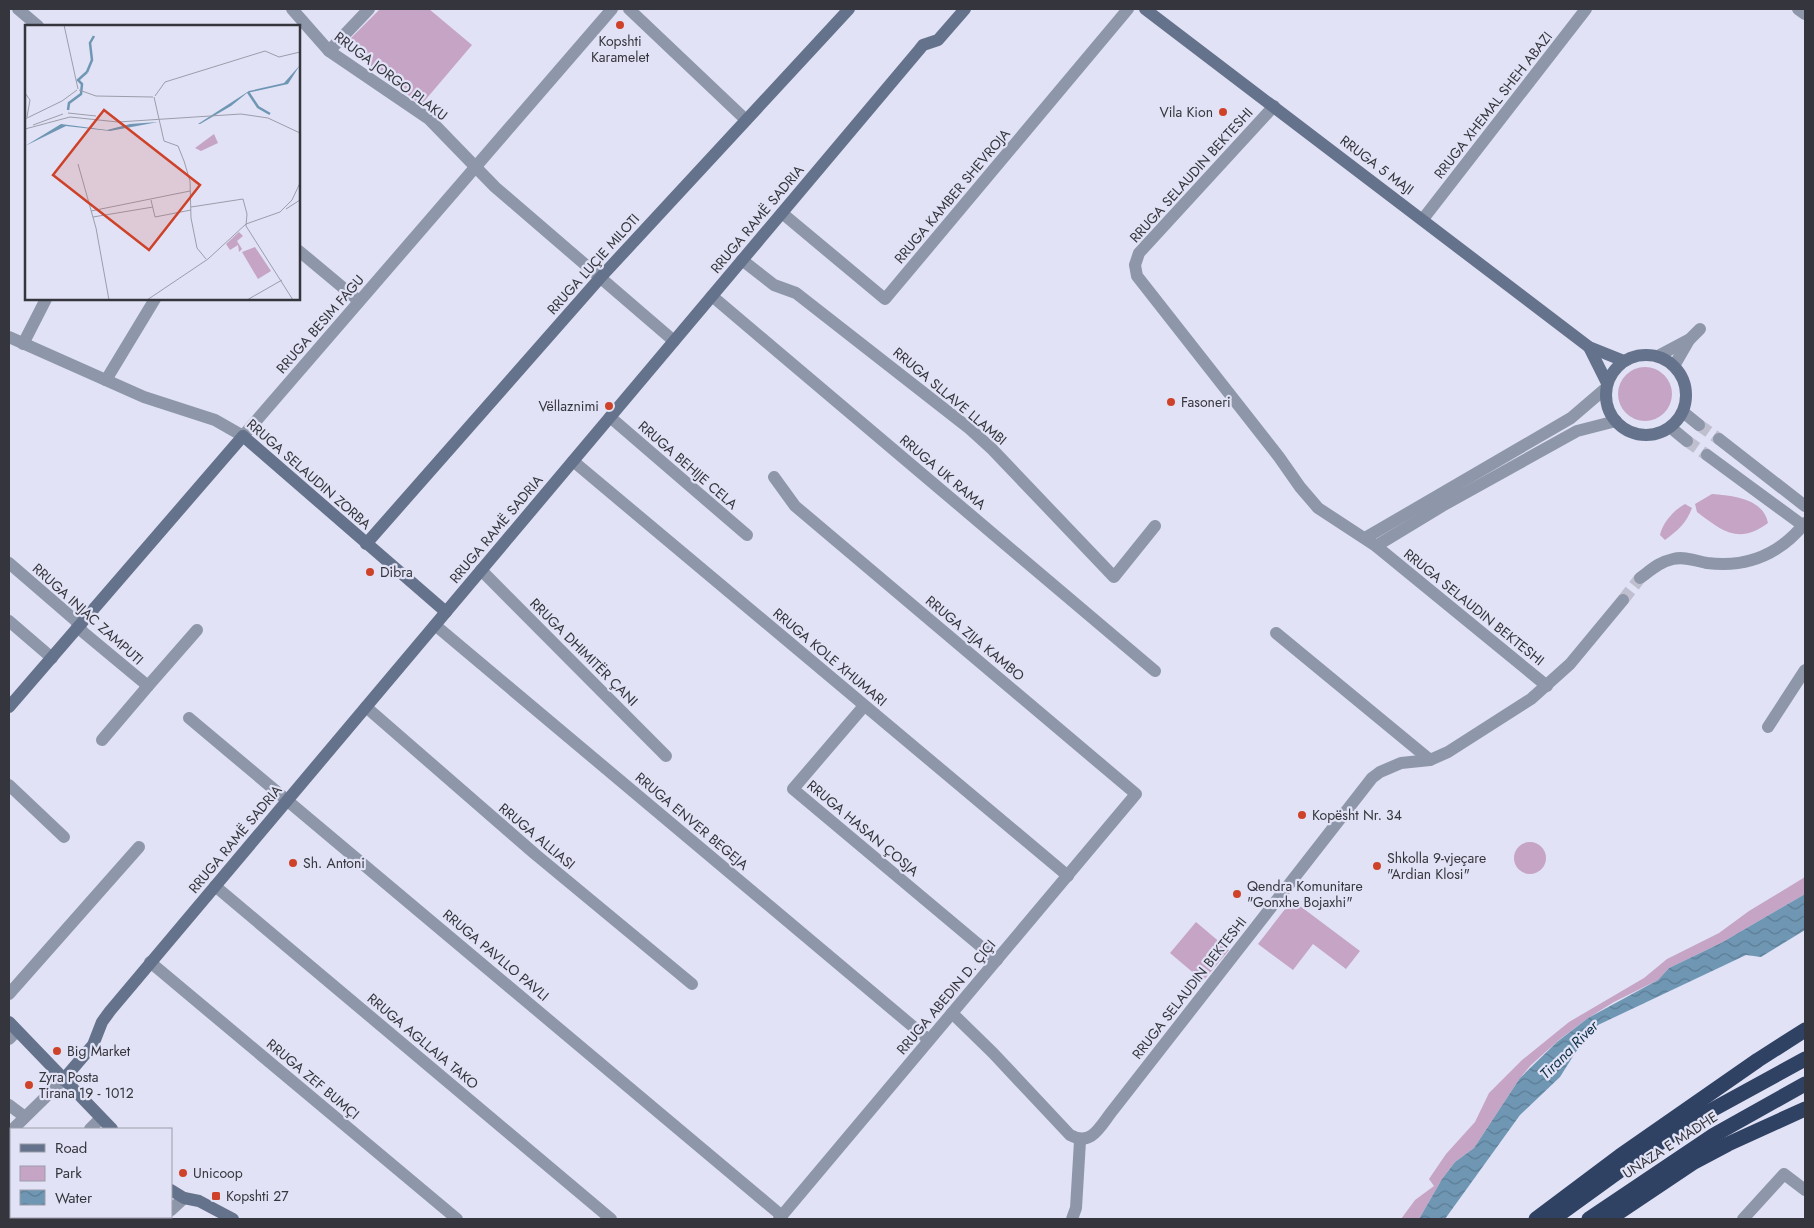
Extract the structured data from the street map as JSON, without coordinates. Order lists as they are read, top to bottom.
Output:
{
  "streets": {
    "highway": ["UNAZA E MADHE"],
    "street": [
      "RRUGA JORGO PLAKU",
      "RRUGA XHEMAL SHEH ABAZI",
      "RRUGA 5 MAJI",
      "RRUGA SELAUDIN BEKTESHI",
      "RRUGA KAMBER SHEVROJA",
      "RRUGA RAMË SADRIA",
      "RRUGA LUÇIE MILOTI",
      "RRUGA BESIM FAGU",
      "RRUGA SLLAVE LLAMBI",
      "RRUGA BEHIJE CELA",
      "RRUGA UK RAMA",
      "RRUGA SELAUDIN ZORBA",
      "RRUGA INJAC ZAMPUTI",
      "RRUGA ZIJA KAMBO",
      "RRUGA DHIMITËR ÇANI",
      "RRUGA KOLE XHUMARI",
      "RRUGA ENVER BEGEJA",
      "RRUGA HASAN ÇOSJA",
      "RRUGA ALLIASI",
      "RRUGA PAVLLO PAVLI",
      "RRUGA ABEDIN D. ÇIÇI",
      "RRUGA AGLLAIA TAKO",
      "RRUGA ZEF BUMÇI"
    ]
  },
  "crossings": [
    ["RRUGA JORGO PLAKU", "RRUGA RAMË SADRIA"],
    ["RRUGA JORGO PLAKU", "RRUGA LUÇIE MILOTI"],
    ["RRUGA JORGO PLAKU", "RRUGA BESIM FAGU"],
    ["RRUGA XHEMAL SHEH ABAZI", "RRUGA 5 MAJI"],
    ["RRUGA 5 MAJI", "RRUGA SELAUDIN BEKTESHI"],
    ["RRUGA KAMBER SHEVROJA", "RRUGA RAMË SADRIA"],
    ["RRUGA RAMË SADRIA", "RRUGA SLLAVE LLAMBI"],
    ["RRUGA RAMË SADRIA", "RRUGA BEHIJE CELA"],
    ["RRUGA RAMË SADRIA", "RRUGA UK RAMA"],
    ["RRUGA RAMË SADRIA", "RRUGA SELAUDIN ZORBA"],
    ["RRUGA RAMË SADRIA", "RRUGA DHIMITËR ÇANI"],
    ["RRUGA RAMË SADRIA", "RRUGA KOLE XHUMARI"],
    ["RRUGA RAMË SADRIA", "RRUGA ENVER BEGEJA"],
    ["RRUGA RAMË SADRIA", "RRUGA ALLIASI"],
    ["RRUGA RAMË SADRIA", "RRUGA PAVLLO PAVLI"],
    ["RRUGA RAMË SADRIA", "RRUGA AGLLAIA TAKO"],
    ["RRUGA RAMË SADRIA", "RRUGA ZEF BUMÇI"],
    ["RRUGA LUÇIE MILOTI", "RRUGA SELAUDIN ZORBA"],
    ["RRUGA BESIM FAGU", "RRUGA SELAUDIN ZORBA"],
    ["RRUGA BESIM FAGU", "RRUGA INJAC ZAMPUTI"],
    ["RRUGA ZIJA KAMBO", "RRUGA ABEDIN D. ÇIÇI"],
    ["RRUGA KOLE XHUMARI", "RRUGA HASAN ÇOSJA"],
    ["RRUGA KOLE XHUMARI", "RRUGA ABEDIN D. ÇIÇI"],
    ["RRUGA ENVER BEGEJA", "RRUGA ABEDIN D. ÇIÇI"],
    ["RRUGA HASAN ÇOSJA", "RRUGA ABEDIN D. ÇIÇI"],
    ["RRUGA PAVLLO PAVLI", "RRUGA ABEDIN D. ÇIÇI"]
  ],
  "water": ["Tirana River"],
  "places": {
    "other": [
      "Kopshti Karamelet",
      "Vila Kion",
      "Fasoneri",
      "Vëllaznimi",
      "Dibra",
      "Kopësht Nr. 34",
      "Sh. Antoni",
      "Shkolla 9-vjeçare \"Ardian Klosi\"",
      "Qendra Komunitare \"Gonxhe Bojaxhi\"",
      "Big Market",
      "Zyra Posta Tirana 19 - 1012",
      "Unicoop"
    ],
    "transit": ["Kopshti 27"]
  },
  "legend": ["Road", "Park", "Water"]
}
